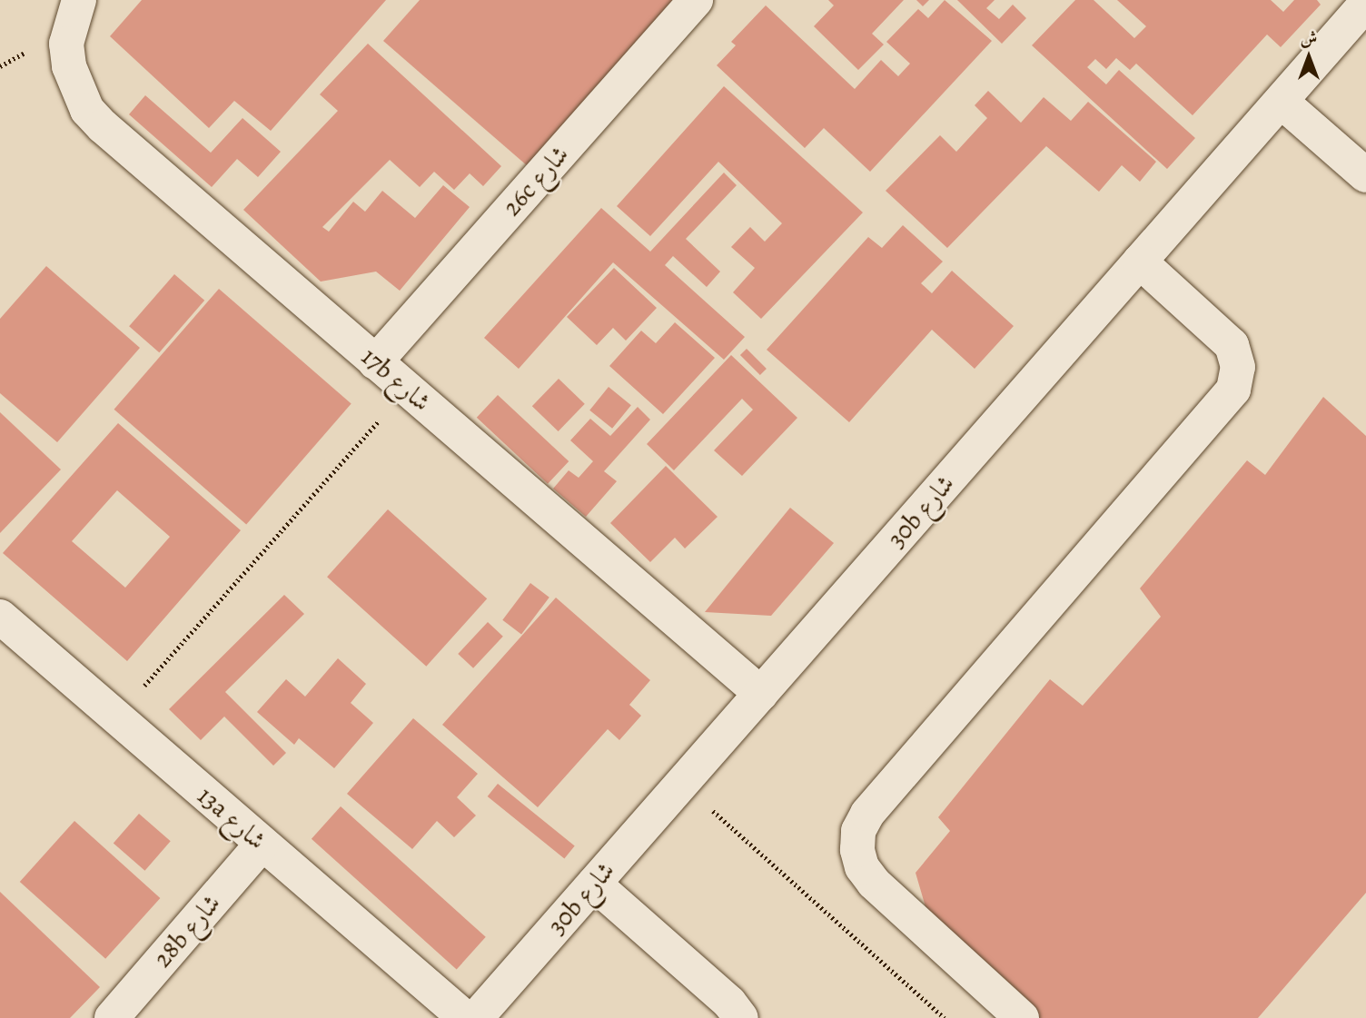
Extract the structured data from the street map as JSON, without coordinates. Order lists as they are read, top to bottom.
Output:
{
  "streets": {
    "street": [
      "26c شارع",
      "17b شارع",
      "30b شارع",
      "13a شارع",
      "28b شارع"
    ]
  },
  "crossings": [
    ["26c شارع", "17b شارع"],
    ["17b شارع", "30b شارع"],
    ["13a شارع", "28b شارع"]
  ],
  "north": "top"
}
